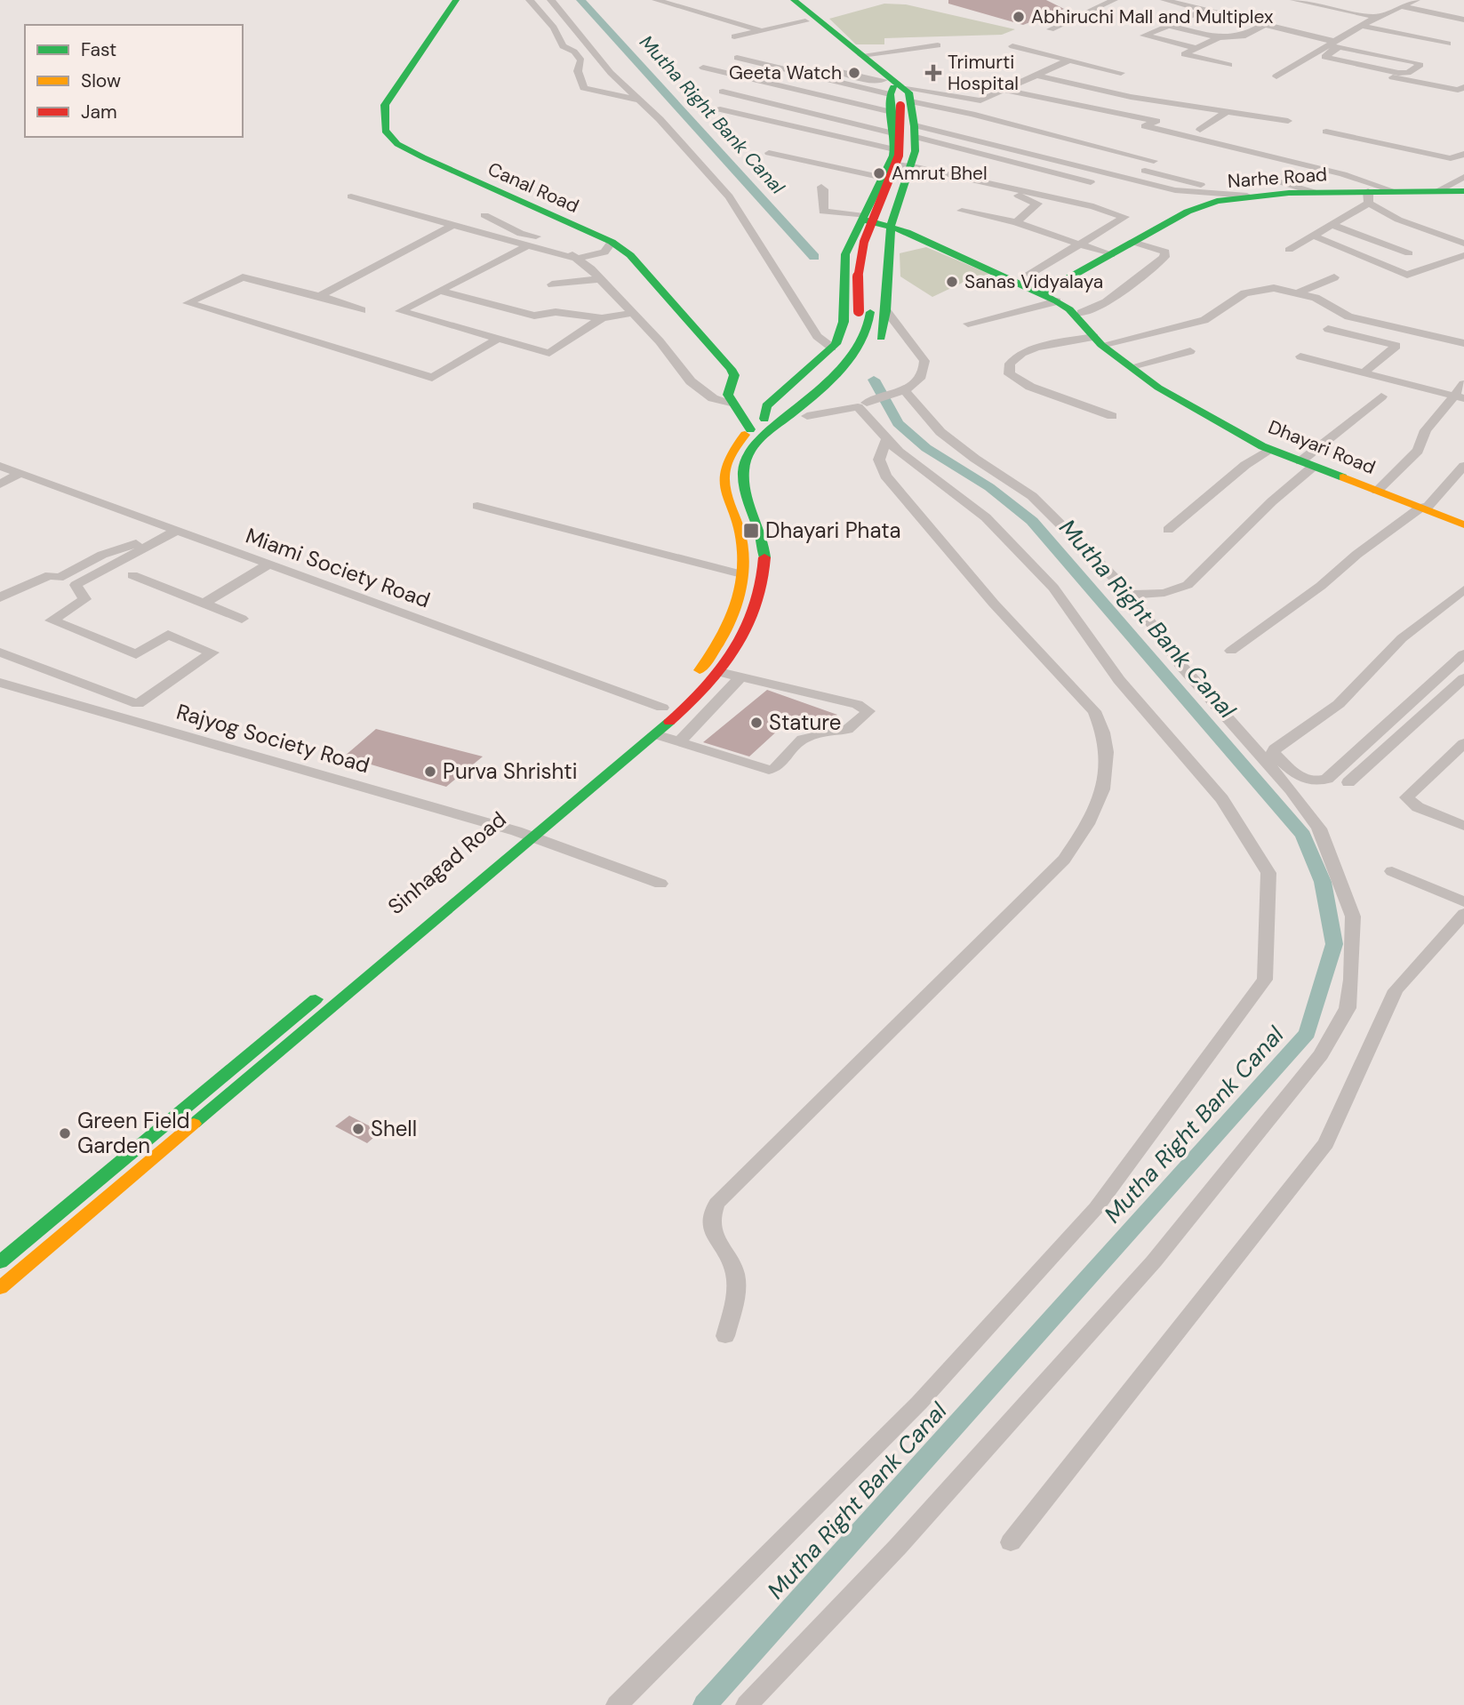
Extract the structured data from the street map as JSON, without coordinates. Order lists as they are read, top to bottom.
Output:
{
  "streets": {
    "main road": [
      "Narhe Road",
      "Canal Road",
      "Dhayari Road",
      "Sinhagad Road"
    ],
    "street": ["Miami Society Road", "Rajyog Society Road"]
  },
  "crossings": [
    ["Narhe Road", "Dhayari Road"],
    ["Miami Society Road", "Sinhagad Road"],
    ["Rajyog Society Road", "Sinhagad Road"]
  ],
  "water": ["Mutha Right Bank Canal"],
  "places": {
    "other": [
      "Abhiruchi Mall and Multiplex",
      "Geeta Watch",
      "Amrut Bhel",
      "Sanas Vidyalaya",
      "Stature",
      "Purva Shrishti",
      "Shell",
      "Green Field Garden"
    ],
    "health": ["Trimurti Hospital"],
    "transit": ["Dhayari Phata"]
  },
  "legend": ["Fast", "Slow", "Jam"]
}
